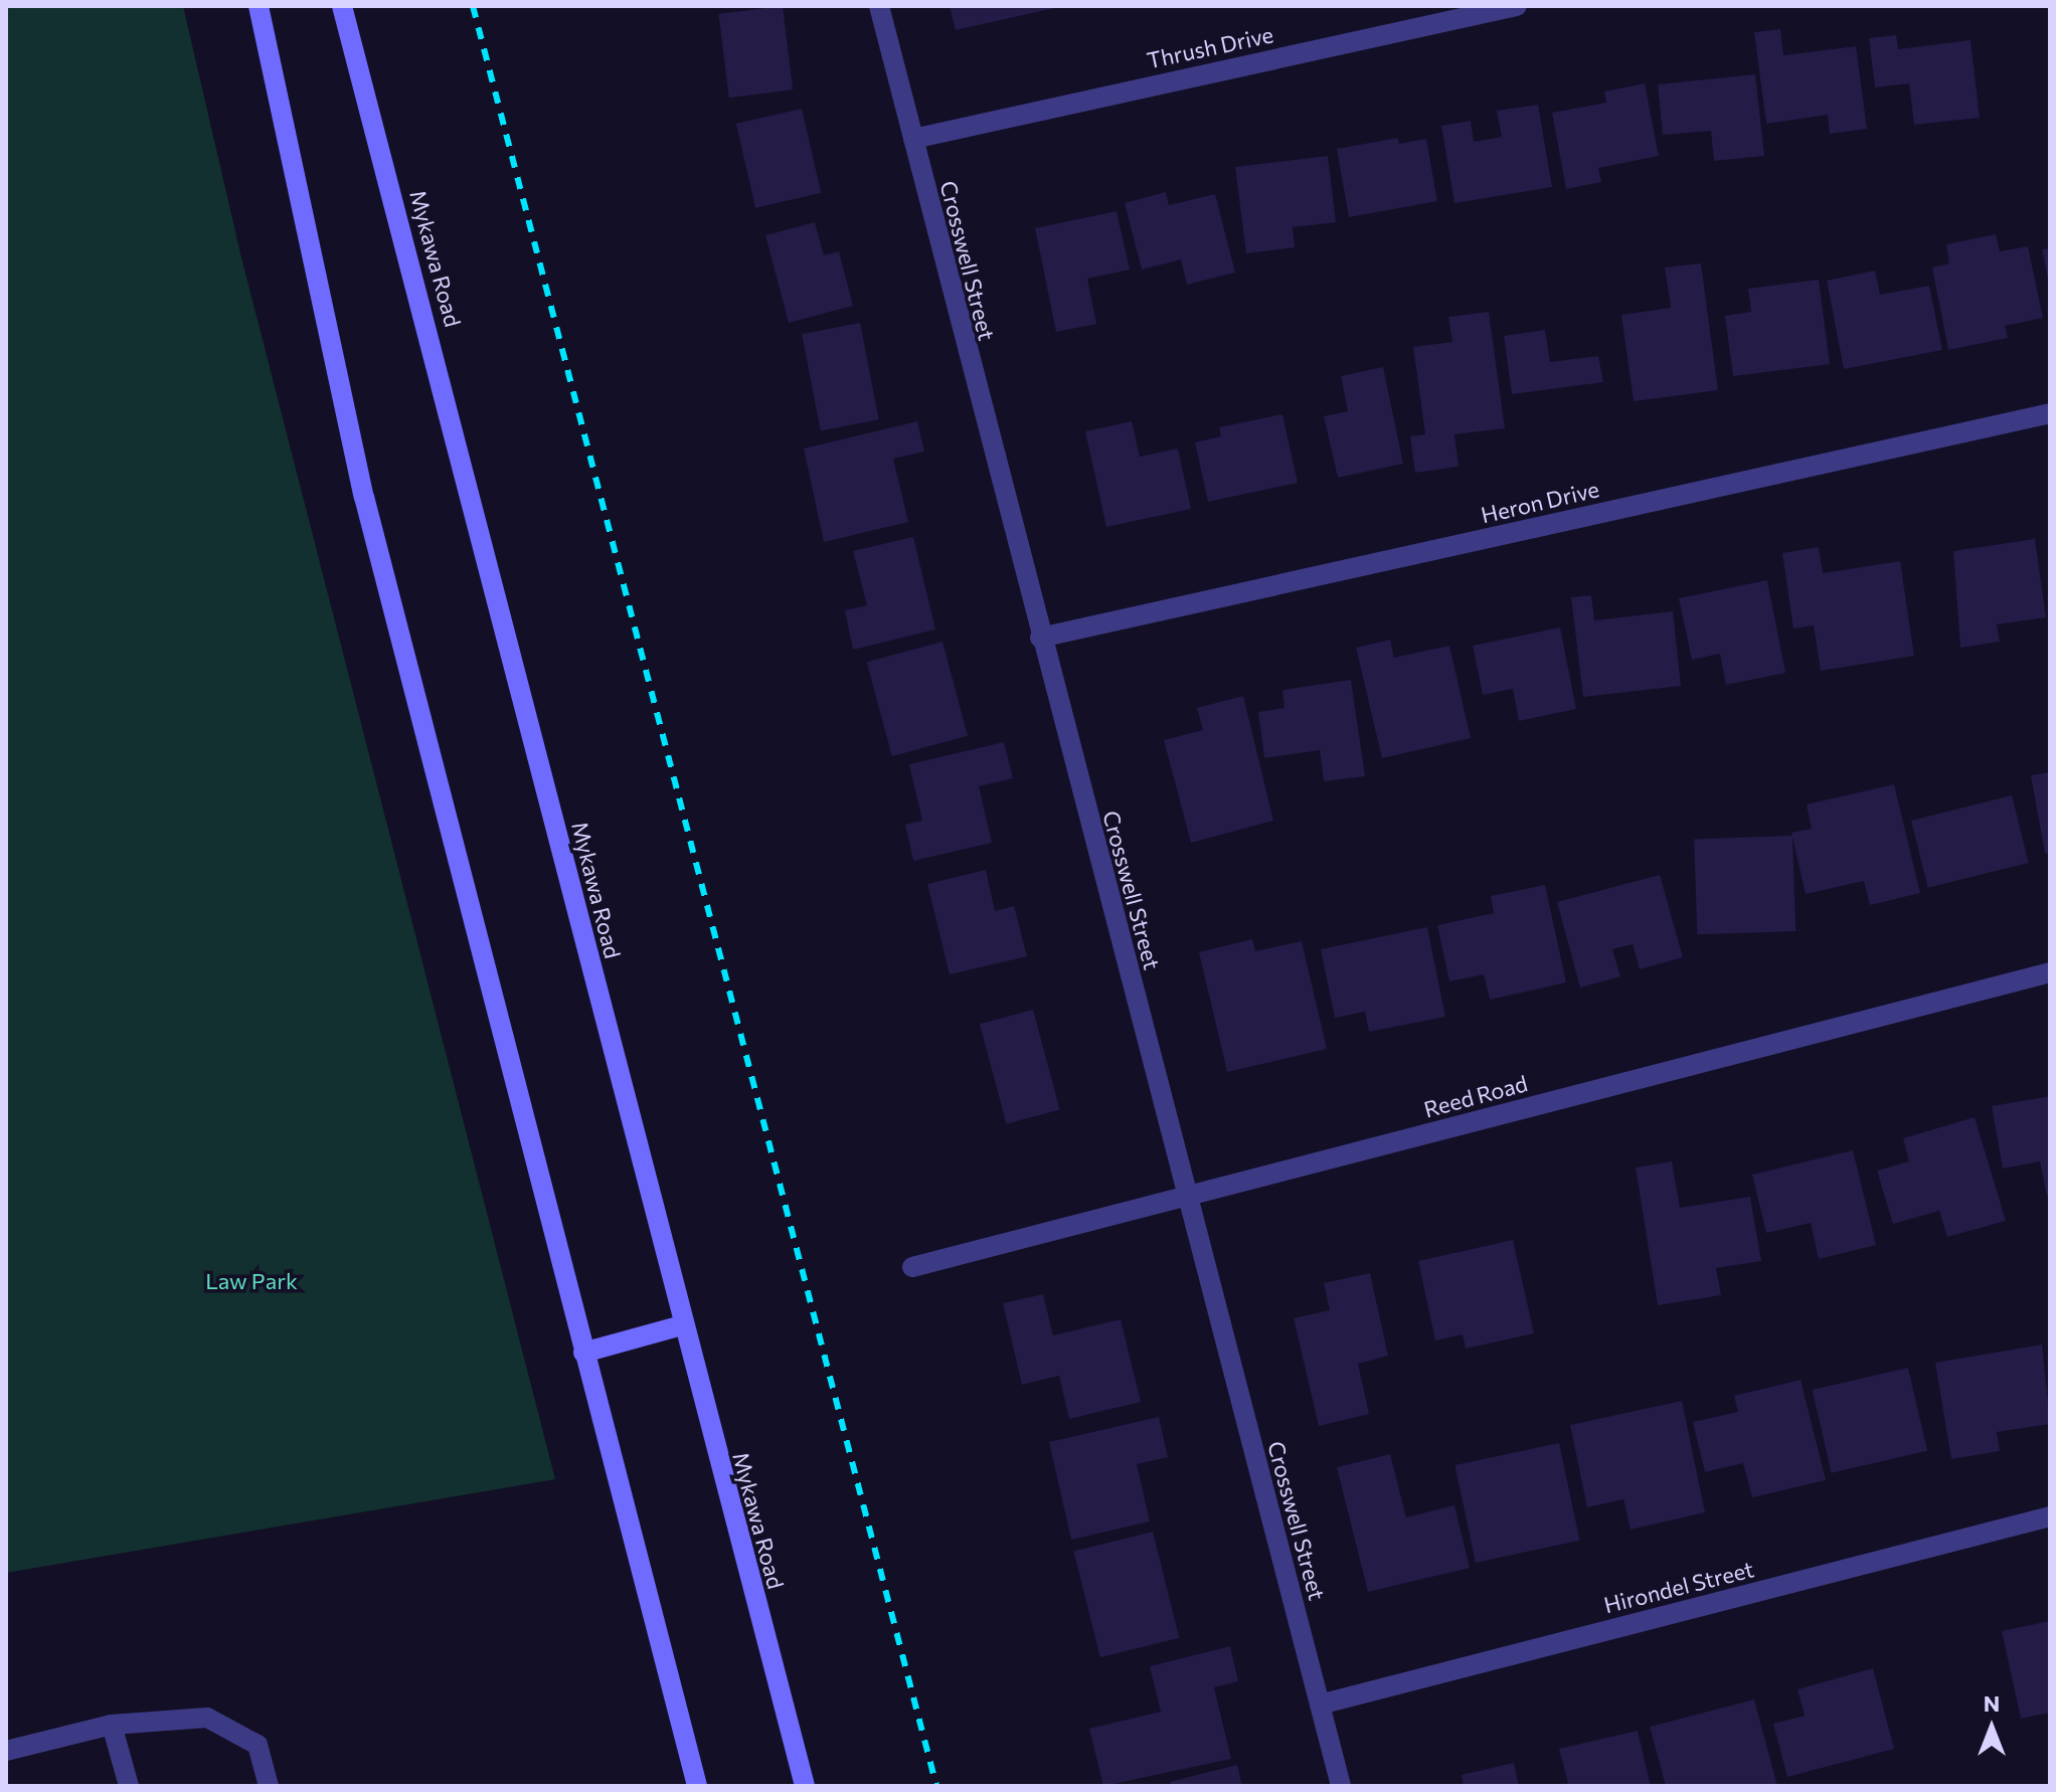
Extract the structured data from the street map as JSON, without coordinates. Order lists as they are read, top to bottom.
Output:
{
  "streets": {
    "main road": ["Mykawa Road"],
    "street": [
      "Thrush Drive",
      "Crosswell Street",
      "Heron Drive",
      "Reed Road",
      "Hirondel Street"
    ]
  },
  "crossings": [
    ["Thrush Drive", "Crosswell Street"],
    ["Crosswell Street", "Heron Drive"],
    ["Crosswell Street", "Reed Road"],
    ["Crosswell Street", "Hirondel Street"]
  ],
  "parks": ["Law Park"],
  "north": "top"
}
